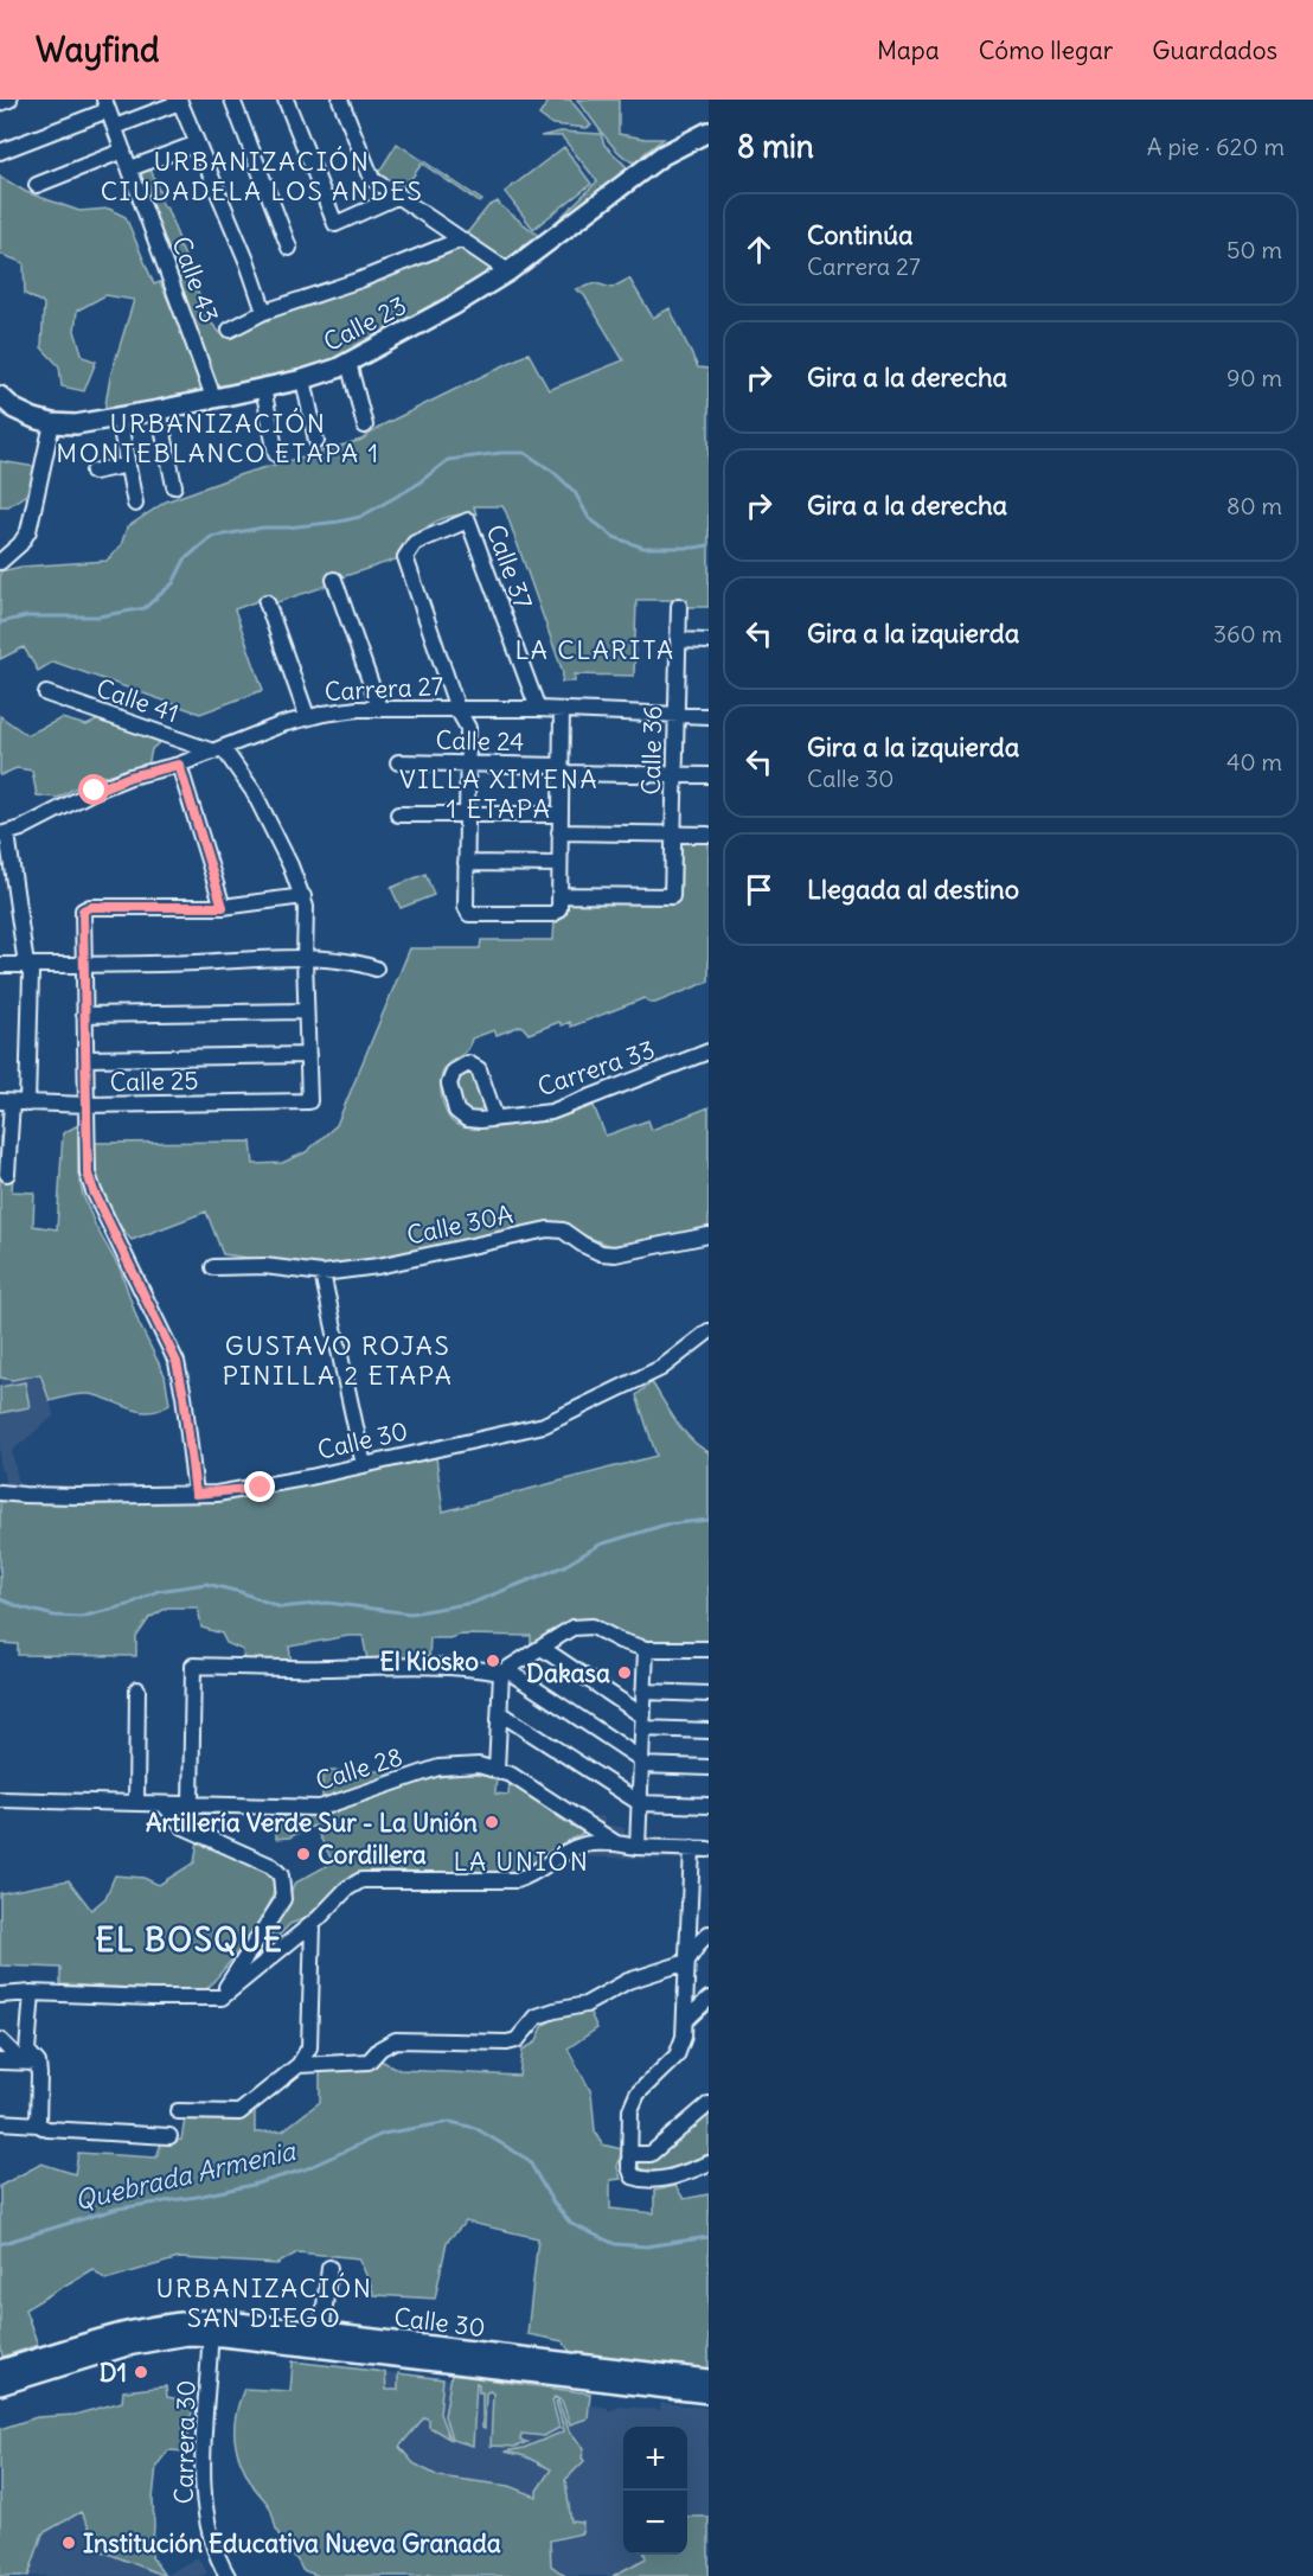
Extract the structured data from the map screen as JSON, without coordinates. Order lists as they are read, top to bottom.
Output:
{
  "streets": {
    "main road": ["Calle 23", "Calle 30"],
    "street": [
      "Calle 43",
      "Calle 37",
      "Carrera 27",
      "Calle 41",
      "Calle 24",
      "Calle 36",
      "Carrera 33",
      "Calle 25",
      "Calle 30A",
      "Calle 28",
      "Carrera 30"
    ]
  },
  "crossings": [
    ["Calle 43", "Calle 23"],
    ["Calle 37", "Carrera 27"],
    ["Carrera 27", "Calle 41"],
    ["Carrera 27", "Calle 36"],
    ["Calle 24", "Calle 36"],
    ["Calle 30", "Carrera 30"]
  ],
  "districts": [
    "URBANIZACIÓN CIUDADELA LOS ANDES",
    "URBANIZACIÓN MONTEBLANCO ETAPA 1",
    "LA CLARITA",
    "VILLA XIMENA 1 ETAPA",
    "GUSTAVO ROJAS PINILLA 2 ETAPA",
    "LA UNIÓN",
    "EL BOSQUE",
    "URBANIZACIÓN SAN DIEGO"
  ],
  "water": ["Quebrada Armenia"],
  "places": [
    "El Kiosko",
    "Dakasa",
    "Artillería Verde Sur - La Unión",
    "Cordillera",
    "D1",
    "Institución Educativa Nueva Granada"
  ],
  "page": {
    "header": "Wayfind",
    "nav": ["Mapa", "Cómo llegar", "Guardados"],
    "heading": ["8 min", "A pie · 620 m"],
    "list": [
      ["Continúa", "Carrera 27", "50 m"],
      ["Gira a la derecha", "90 m"],
      ["Gira a la derecha", "80 m"],
      ["Gira a la izquierda", "360 m"],
      ["Gira a la izquierda", "Calle 30", "40 m"],
      "Llegada al destino"
    ],
    "map_buttons": ["+", "−"]
  }
}
